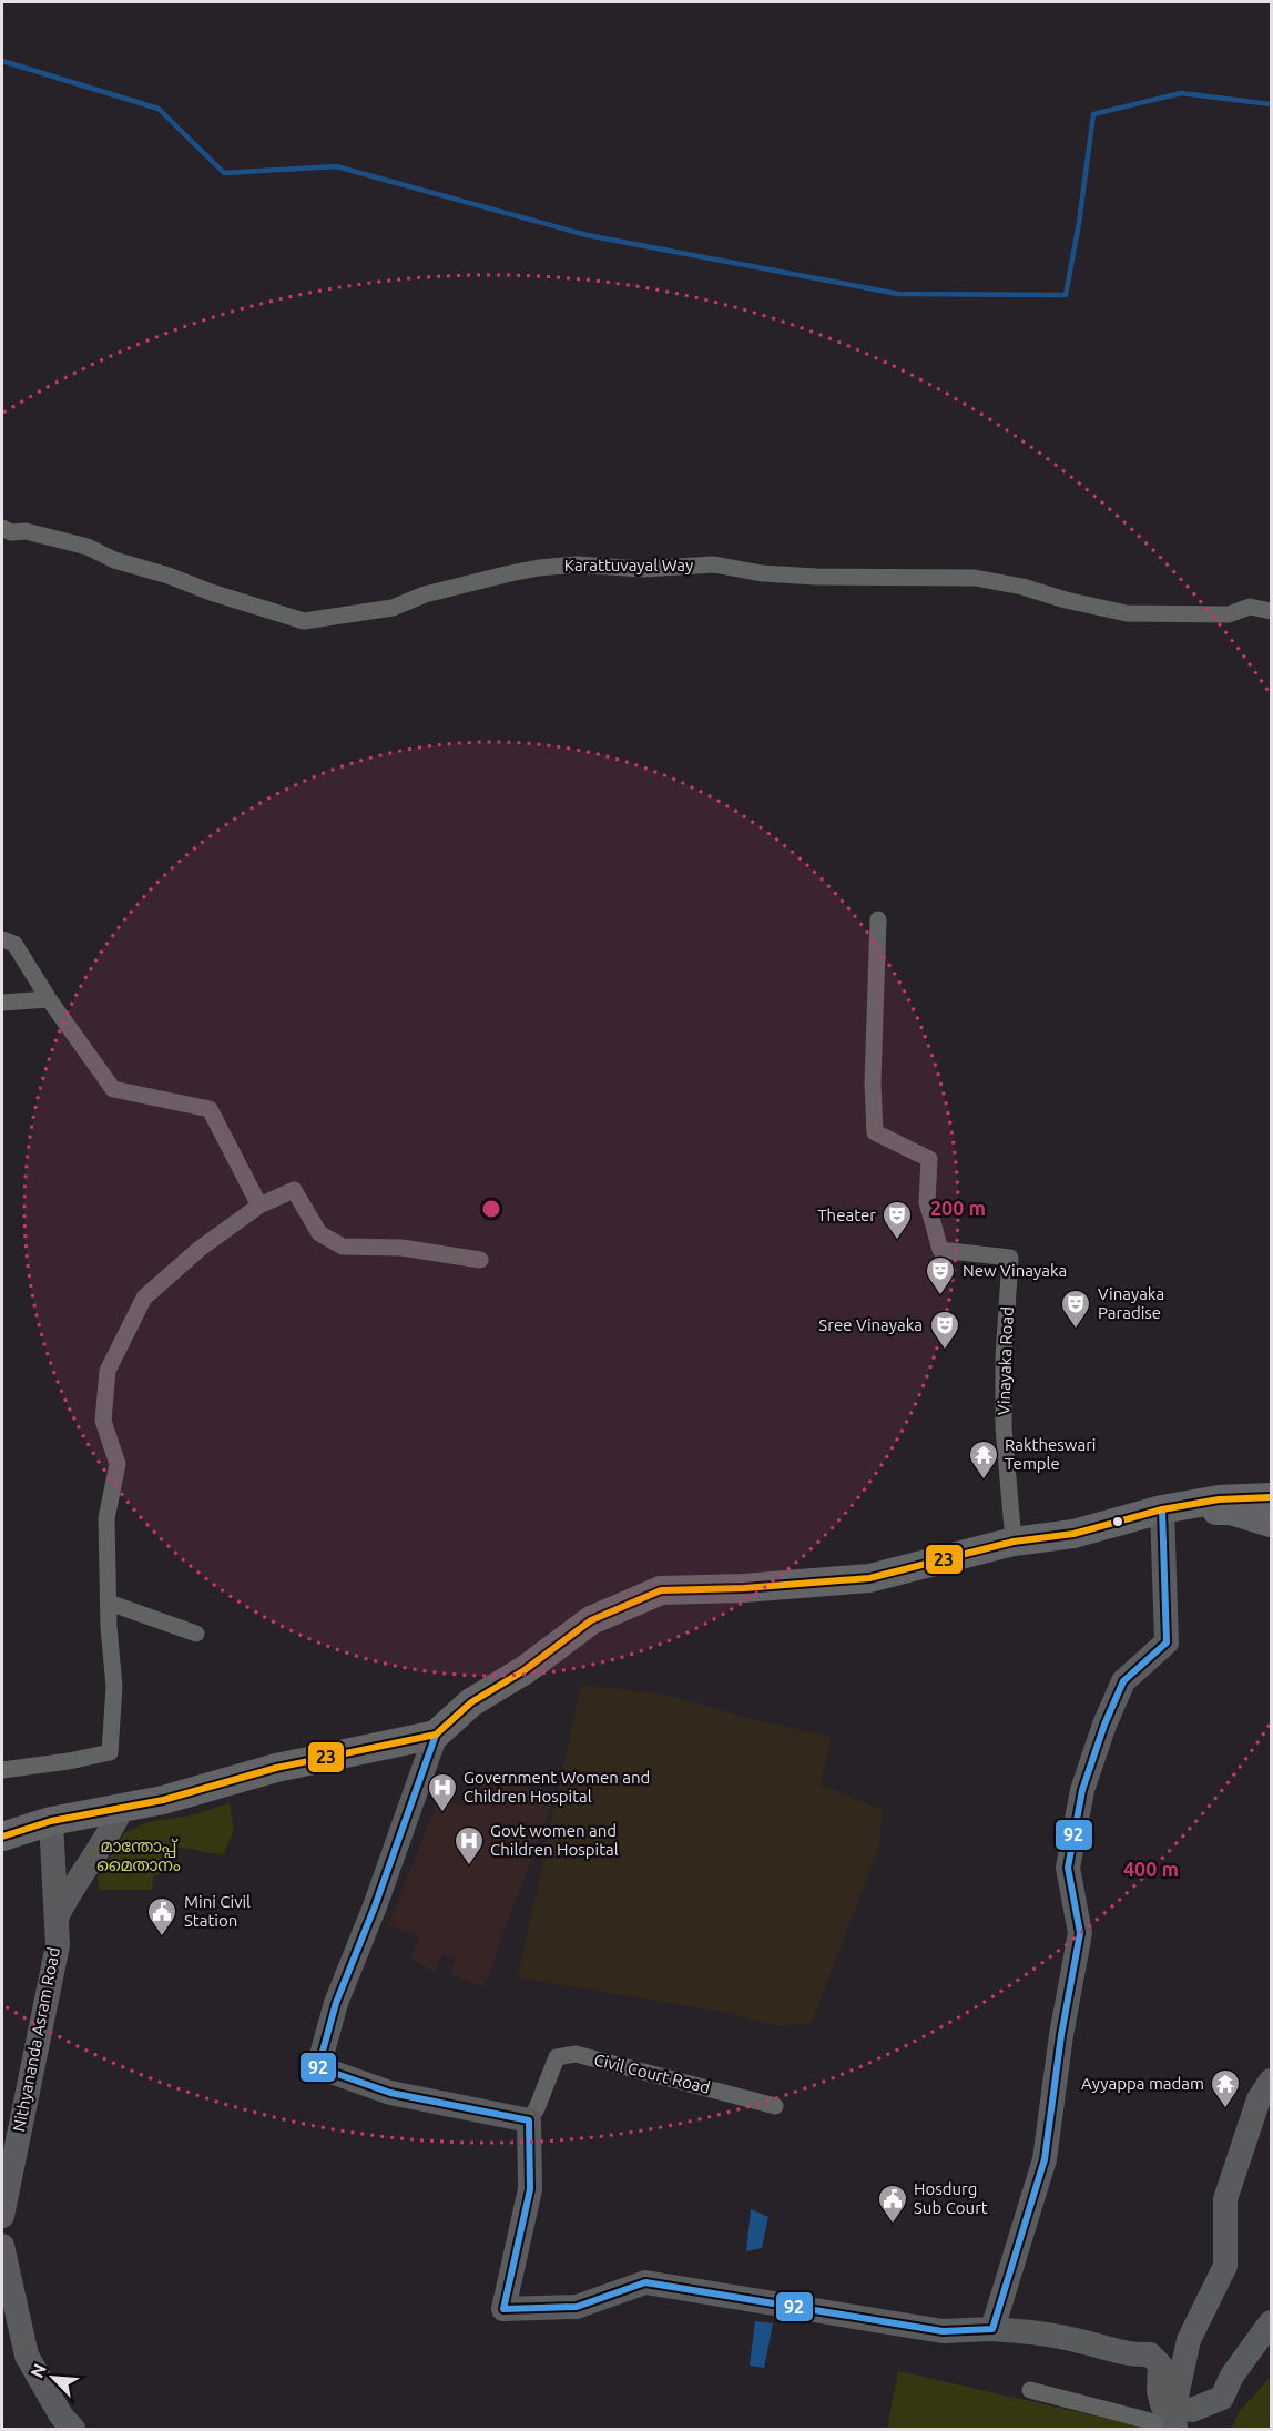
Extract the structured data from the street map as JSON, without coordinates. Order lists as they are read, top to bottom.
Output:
{
  "streets": {
    "street": [
      "Karattuvayal Way",
      "Vinayaka Road",
      "Nithyananda Asram Road",
      "Civil Court Road"
    ]
  },
  "parks": ["മാന്തോപ്പ് മൈതാനം"],
  "places": {
    "theatre": [
      "Theater",
      "New Vinayaka",
      "Vinayaka Paradise",
      "Sree Vinayaka"
    ],
    "temple": ["Raktheswari Temple", "Ayyappa madam"],
    "hospital": ["Government Women and Children Hospital", "Govt women and Children Hospital"],
    "public building": ["Mini Civil Station", "Hosdurg Sub Court"]
  },
  "lines": ["transit line 23", "transit line 92"],
  "north": "top left",
  "rings": ["200 m", "400 m"]
}
